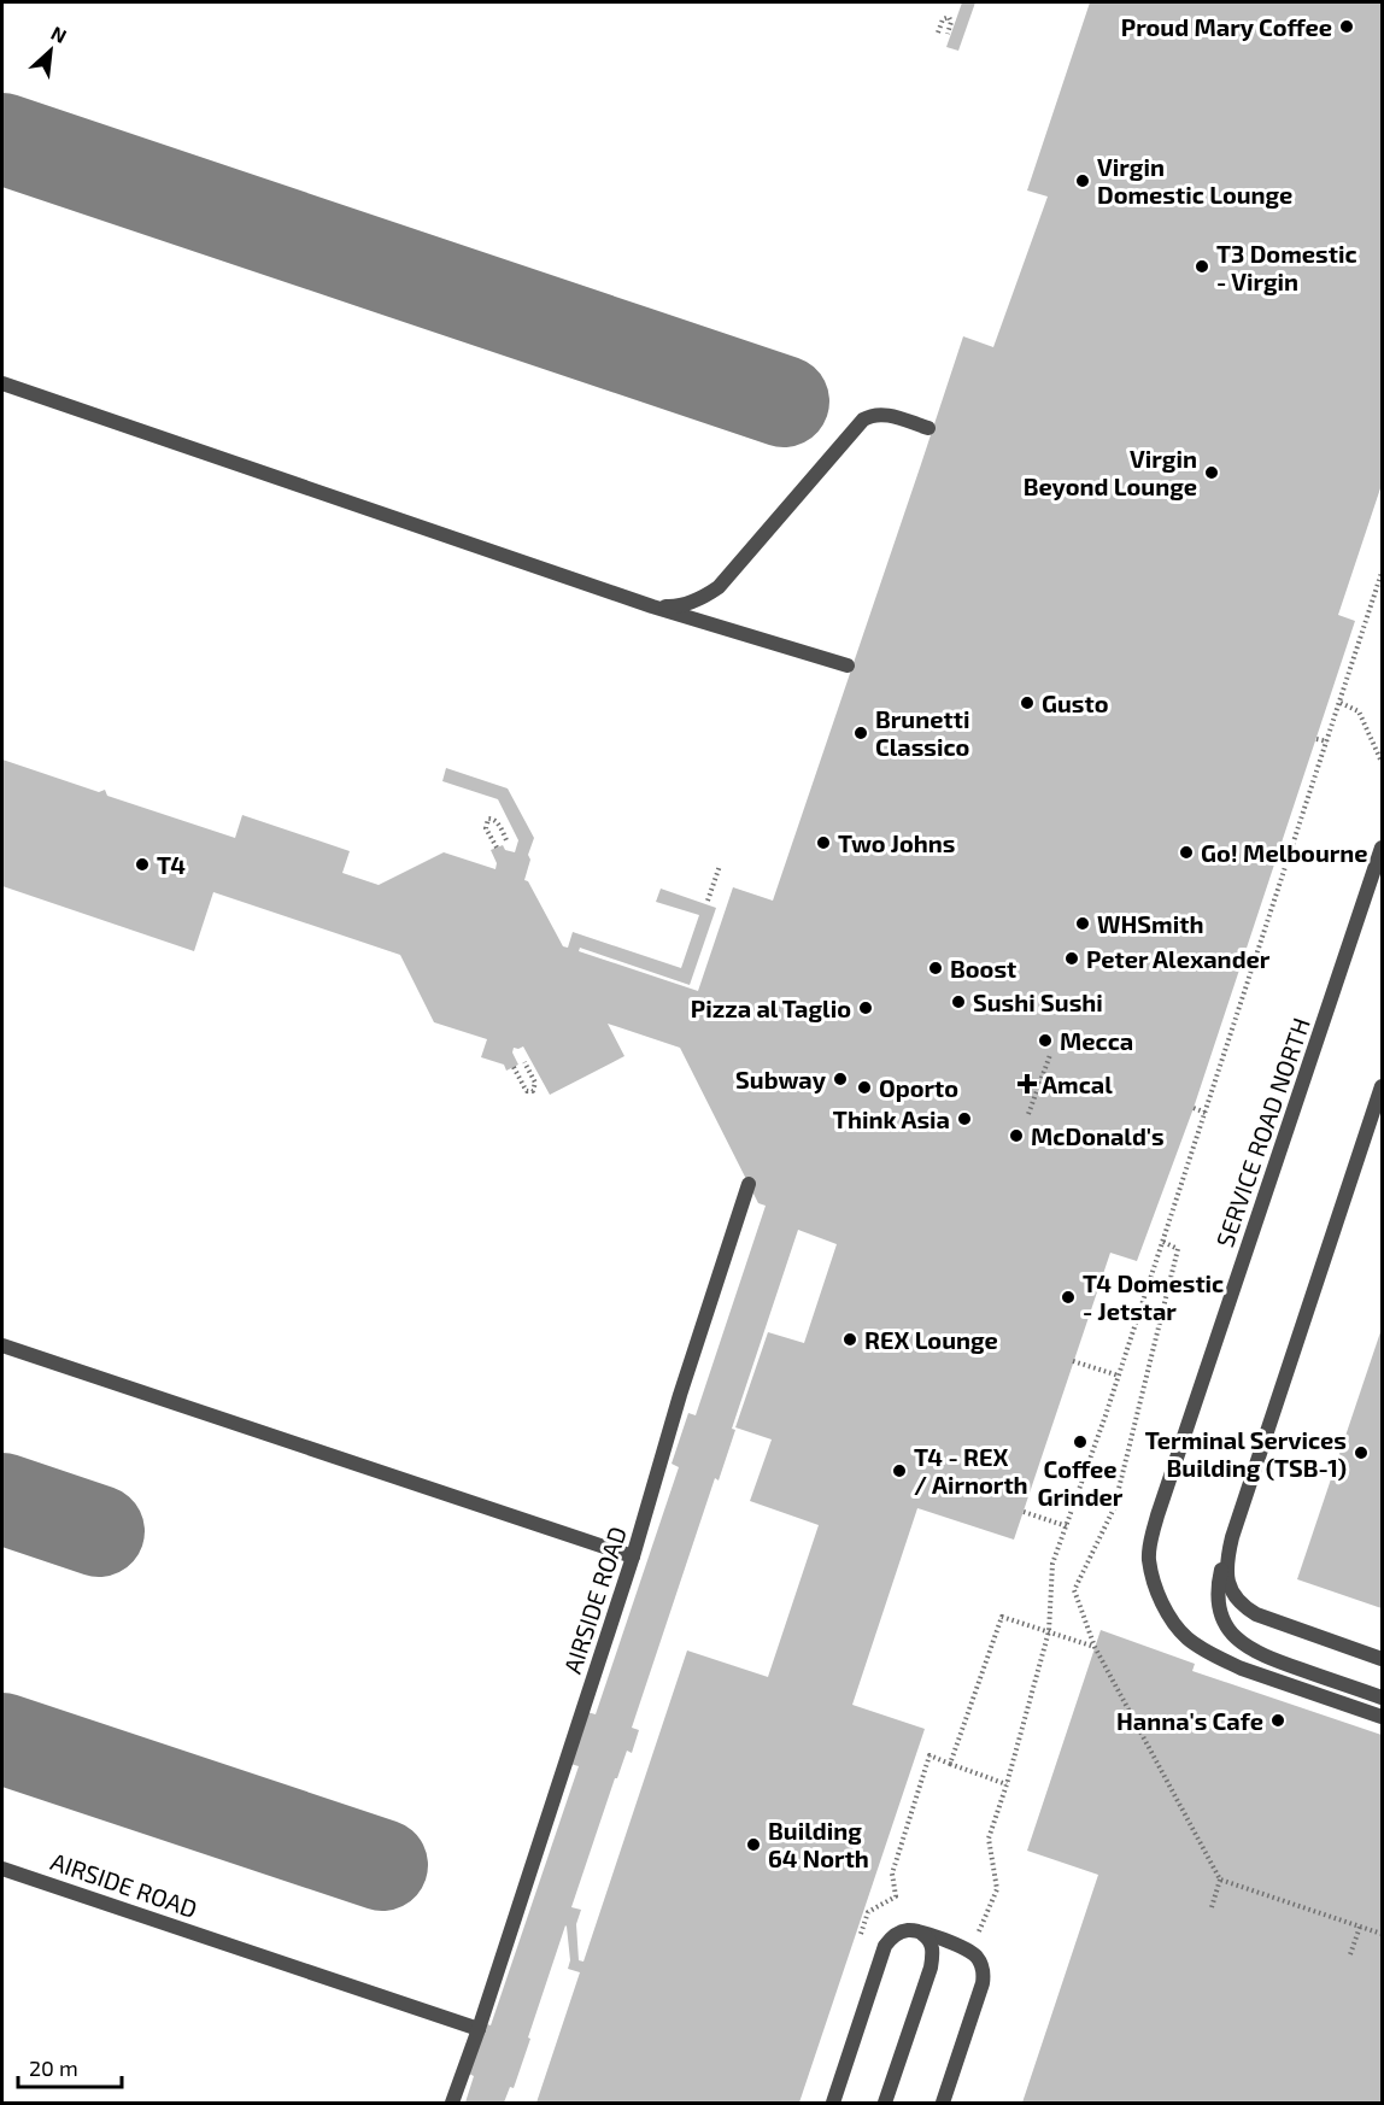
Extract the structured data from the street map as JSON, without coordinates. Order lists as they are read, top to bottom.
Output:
{
  "streets": {
    "lane": ["SERVICE ROAD NORTH", "AIRSIDE ROAD"]
  },
  "places": {
    "other": [
      "Proud Mary Coffee",
      "Virgin Domestic Lounge",
      "T3 Domestic - Virgin",
      "Virgin Beyond Lounge",
      "Gusto",
      "Brunetti Classico",
      "Two Johns",
      "Go! Melbourne",
      "T4",
      "WHSmith",
      "Peter Alexander",
      "Boost",
      "Sushi Sushi",
      "Pizza al Taglio",
      "Mecca",
      "Subway",
      "Oporto",
      "Think Asia",
      "McDonald's",
      "T4 Domestic - Jetstar",
      "REX Lounge",
      "Coffee Grinder",
      "Terminal Services Building (TSB-1)",
      "T4 - REX / Airnorth",
      "Hanna's Cafe",
      "Building 64 North"
    ],
    "health": ["Amcal"]
  },
  "scale_bar": "20 m",
  "north": "top right"
}
